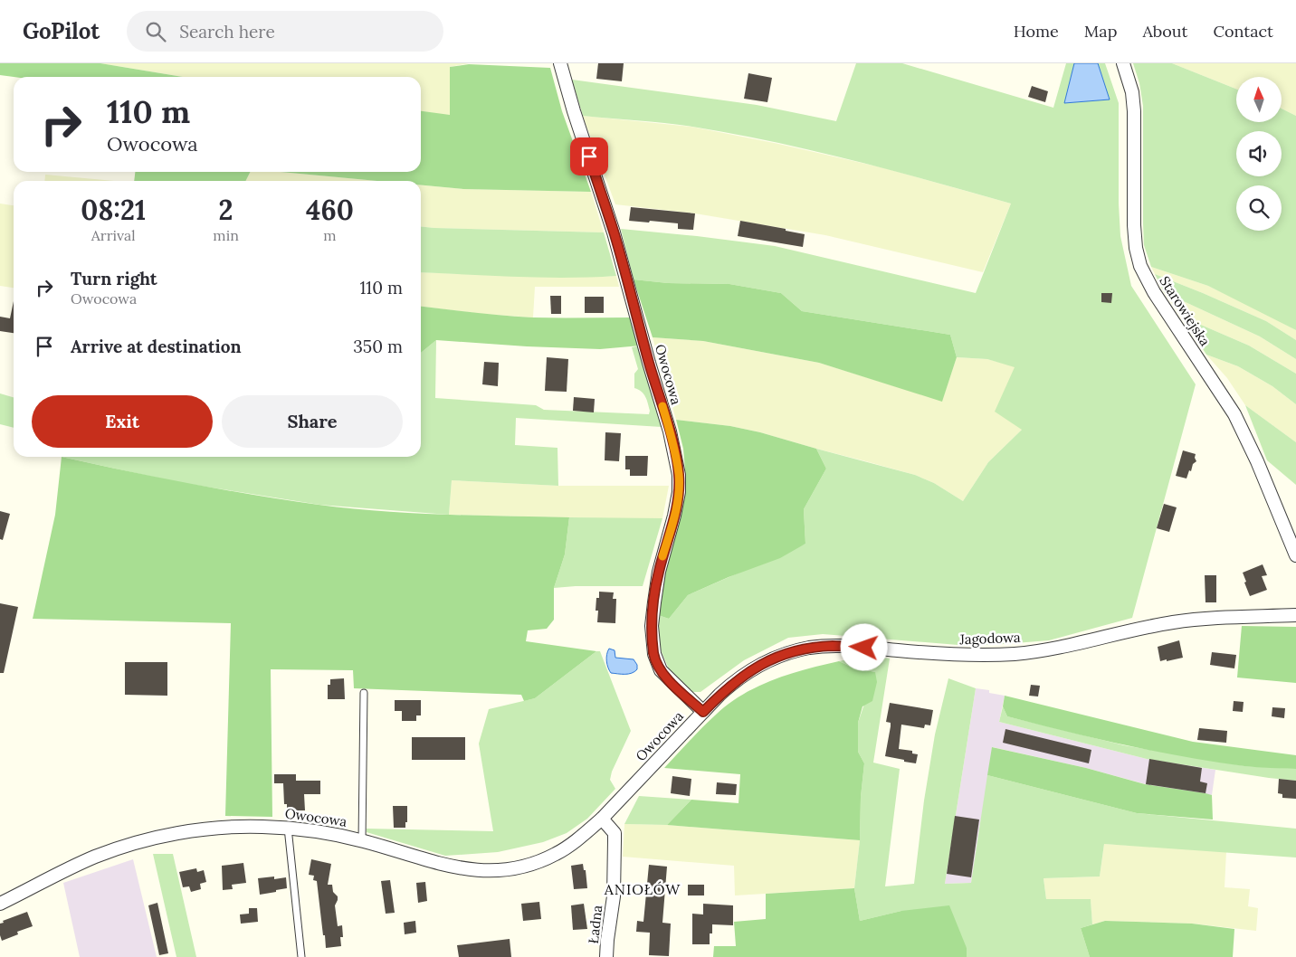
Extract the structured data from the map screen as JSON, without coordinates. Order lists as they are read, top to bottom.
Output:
{
  "streets": {
    "street": [
      "Starowiejska",
      "Owocowa",
      "Jagodowa",
      "Ładna"
    ]
  },
  "crossings": [
    ["Owocowa", "Jagodowa"],
    ["Owocowa", "Ładna"]
  ],
  "districts": ["ANIOŁÓW"],
  "north": "top",
  "page": {
    "header": "GoPilot",
    "search": "Search here",
    "nav": [
      "Home",
      "Map",
      "About",
      "Contact"
    ],
    "turn": ["110 m", "Owocowa"],
    "eta": [
      "08:21",
      "Arrival",
      "2",
      "min",
      "460",
      "m"
    ],
    "list": [
      {
        "name": "Turn right",
        "note": "Owocowa",
        "value": "110 m"
      },
      {
        "name": "Arrive at destination",
        "value": "350 m"
      }
    ],
    "buttons": ["Exit", "Share"]
  }
}
